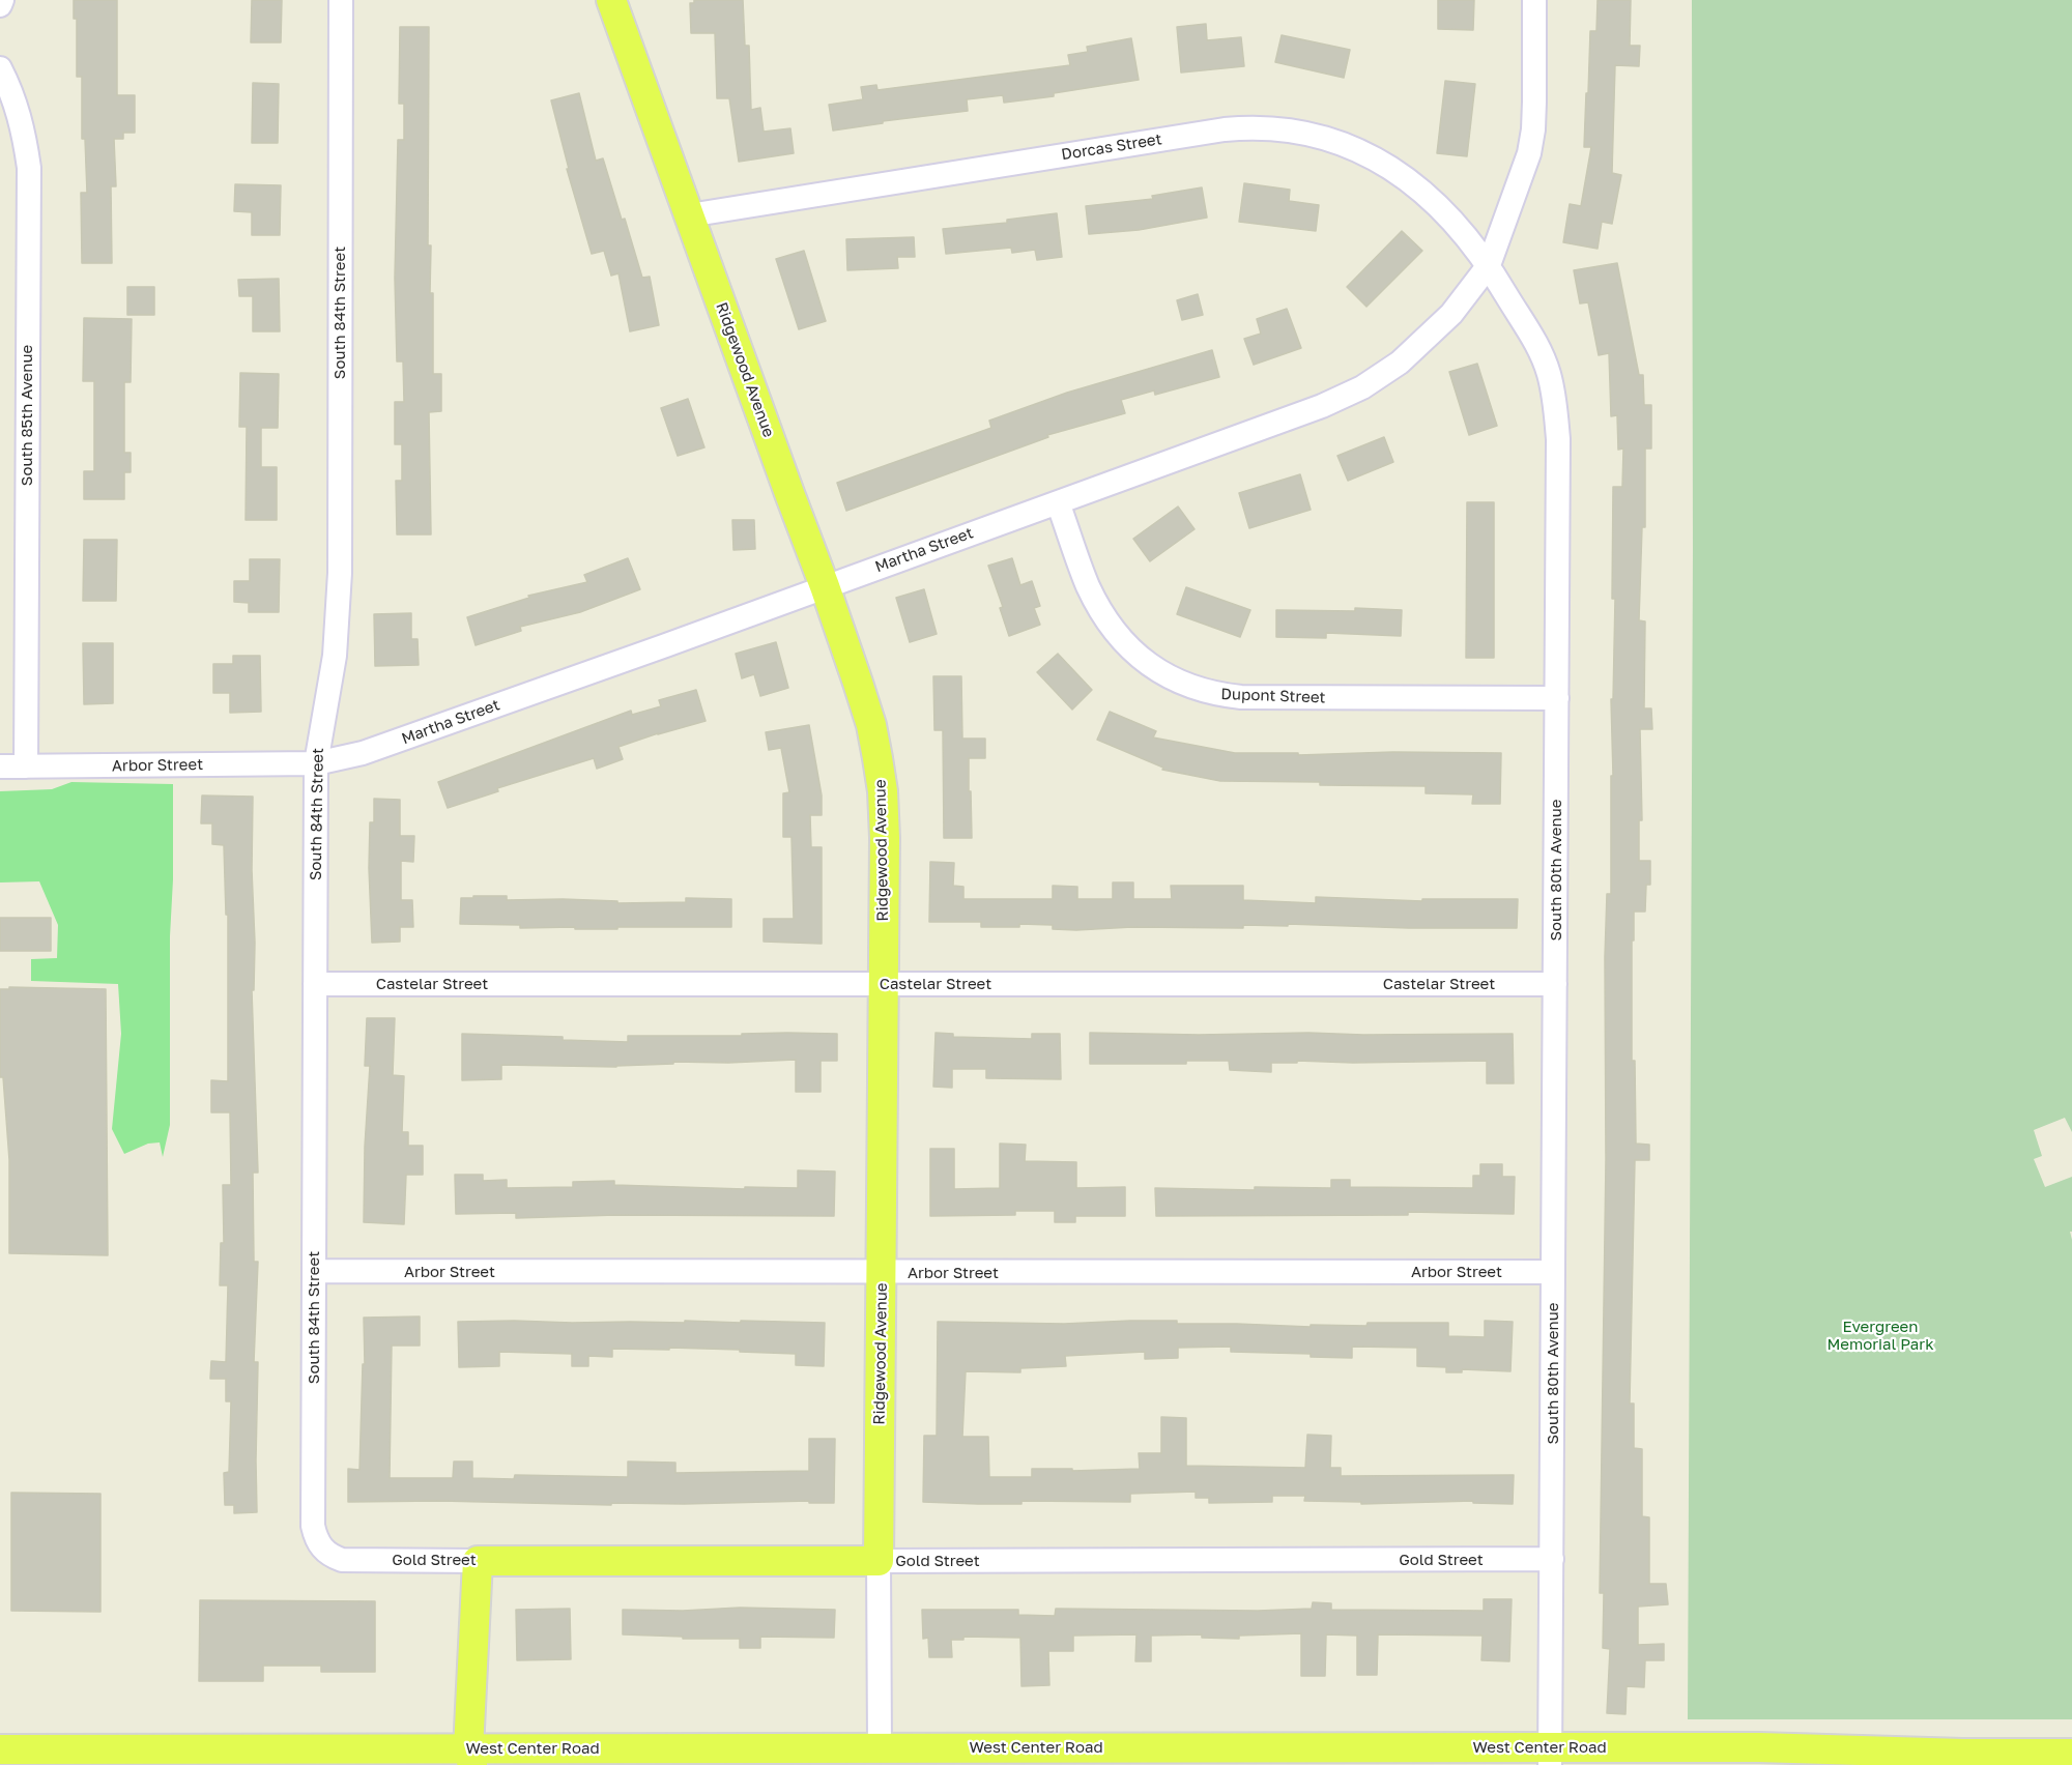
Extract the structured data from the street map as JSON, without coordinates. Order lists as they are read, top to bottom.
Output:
{
  "streets": {
    "main road": ["Ridgewood Avenue", "Gold Street", "West Center Road"],
    "street": [
      "Dorcas Street",
      "South 84th Street",
      "South 85th Avenue",
      "Martha Street",
      "Dupont Street",
      "Arbor Street",
      "South 80th Avenue",
      "Castelar Street"
    ]
  },
  "crossings": [
    ["Dorcas Street", "Ridgewood Avenue"],
    ["Dorcas Street", "Martha Street"],
    ["Dorcas Street", "South 80th Avenue"],
    ["South 84th Street", "Martha Street"],
    ["South 84th Street", "Arbor Street"],
    ["South 84th Street", "Castelar Street"],
    ["South 84th Street", "Gold Street"],
    ["Ridgewood Avenue", "Martha Street"],
    ["Ridgewood Avenue", "Arbor Street"],
    ["Ridgewood Avenue", "Castelar Street"],
    ["Ridgewood Avenue", "Gold Street"],
    ["Ridgewood Avenue", "West Center Road"],
    ["South 85th Avenue", "Arbor Street"],
    ["Martha Street", "Dupont Street"],
    ["Martha Street", "Arbor Street"],
    ["Martha Street", "South 80th Avenue"],
    ["Dupont Street", "South 80th Avenue"],
    ["Arbor Street", "South 80th Avenue"],
    ["South 80th Avenue", "Castelar Street"],
    ["South 80th Avenue", "Gold Street"],
    ["South 80th Avenue", "West Center Road"]
  ],
  "parks": ["Evergreen Memorial Park"]
}
